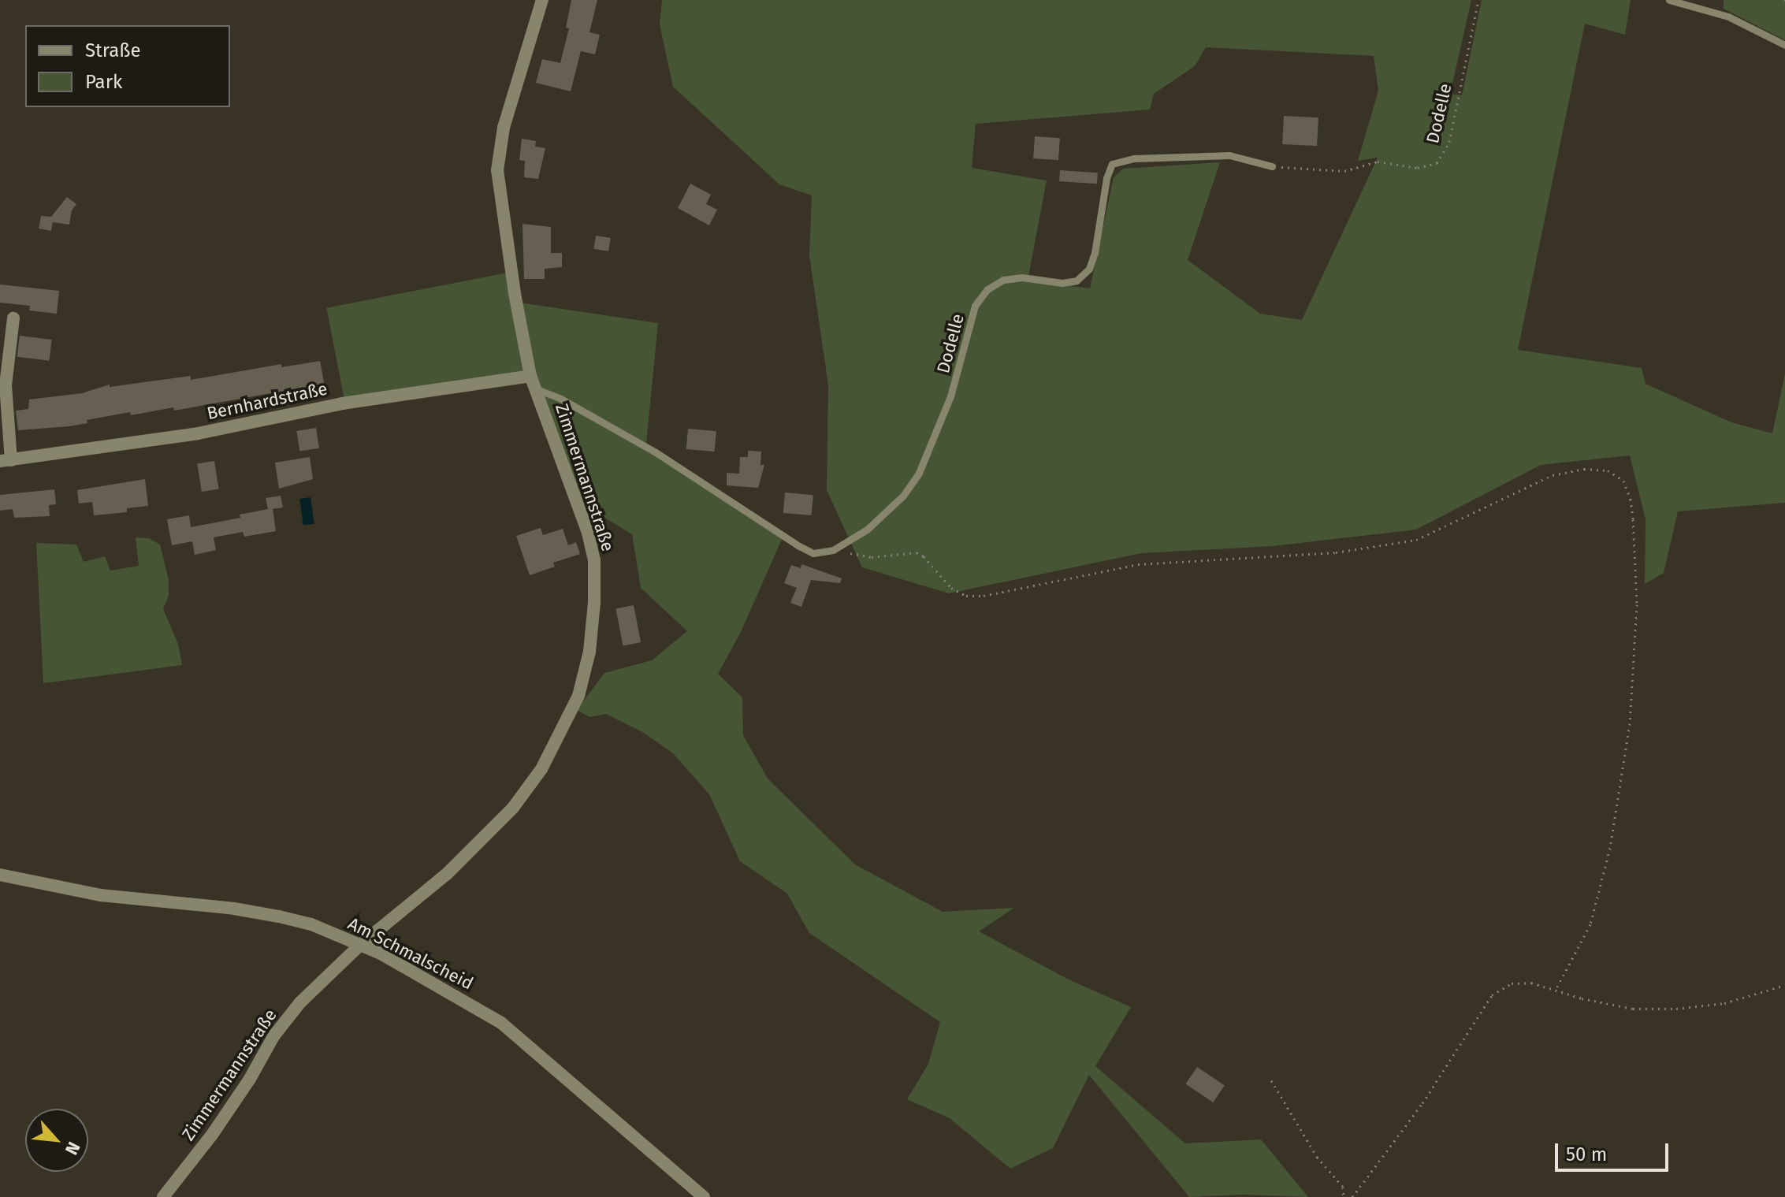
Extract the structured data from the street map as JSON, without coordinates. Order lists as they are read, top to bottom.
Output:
{
  "streets": {
    "street": ["Bernhardstraße", "Zimmermannstraße", "Am Schmalscheid"],
    "lane": ["Dodelle"]
  },
  "crossings": [
    ["Bernhardstraße", "Zimmermannstraße"],
    ["Zimmermannstraße", "Am Schmalscheid"]
  ],
  "legend": ["Straße", "Park"],
  "scale_bar": "50 m",
  "north": "bottom right"
}
